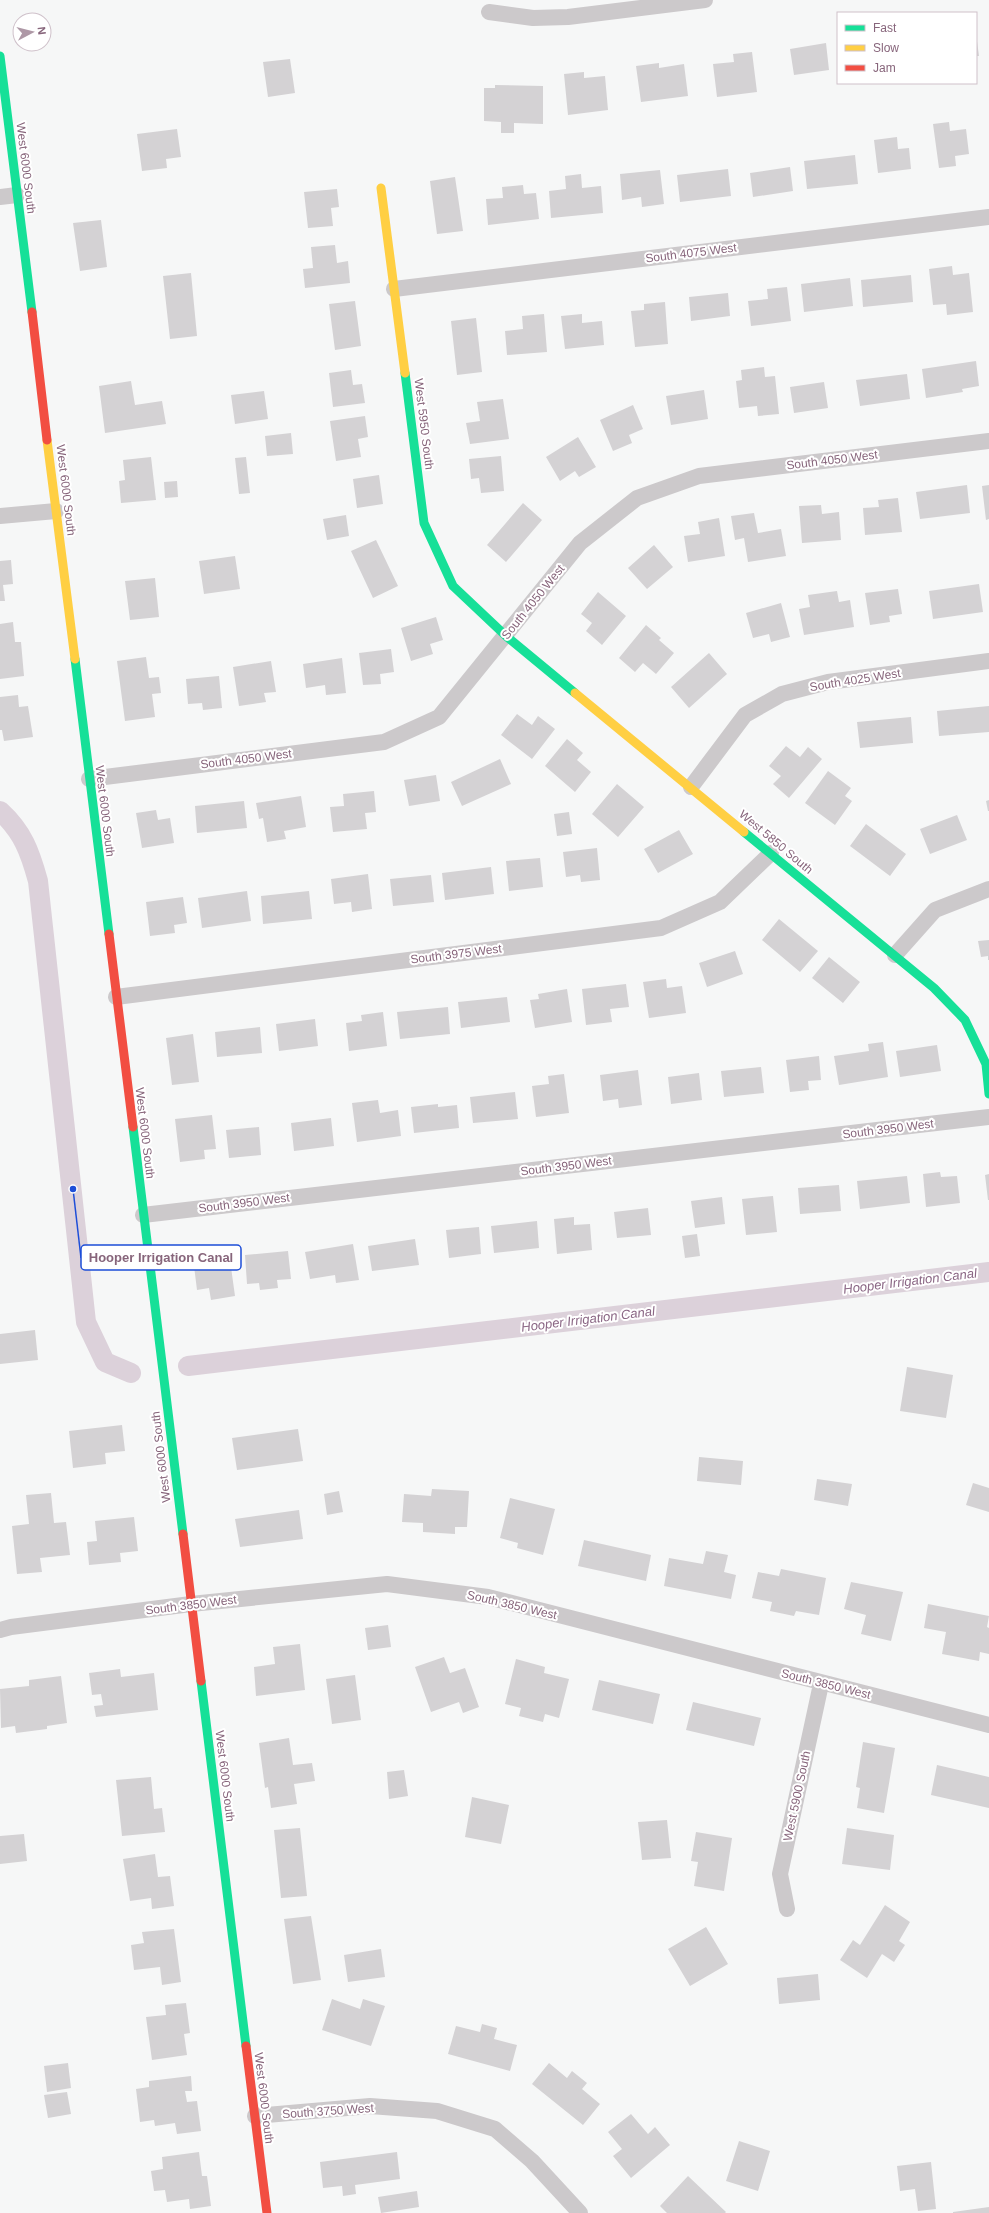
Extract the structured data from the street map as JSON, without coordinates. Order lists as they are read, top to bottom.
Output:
{
  "streets": {
    "street": [
      "West 6000 South",
      "South 4075 West",
      "West 5950 South",
      "South 4050 West",
      "South 4025 West",
      "West 5850 South",
      "South 3975 West",
      "South 3950 West",
      "South 3850 West",
      "West 5900 South",
      "South 3750 West"
    ]
  },
  "crossings": [
    ["West 6000 South", "South 4050 West"],
    ["West 6000 South", "South 3975 West"],
    ["West 6000 South", "South 3950 West"],
    ["West 6000 South", "South 3850 West"],
    ["West 6000 South", "South 3750 West"],
    ["South 4075 West", "West 5950 South"],
    ["West 5950 South", "South 4050 West"],
    ["West 5950 South", "West 5850 South"],
    ["South 4050 West", "West 5850 South"],
    ["South 4025 West", "West 5850 South"],
    ["West 5850 South", "South 3975 West"],
    ["South 3850 West", "West 5900 South"]
  ],
  "water": ["Hooper Irrigation Canal"],
  "places": ["Hooper Irrigation Canal"],
  "legend": ["Fast", "Slow", "Jam"],
  "north": "right"
}
